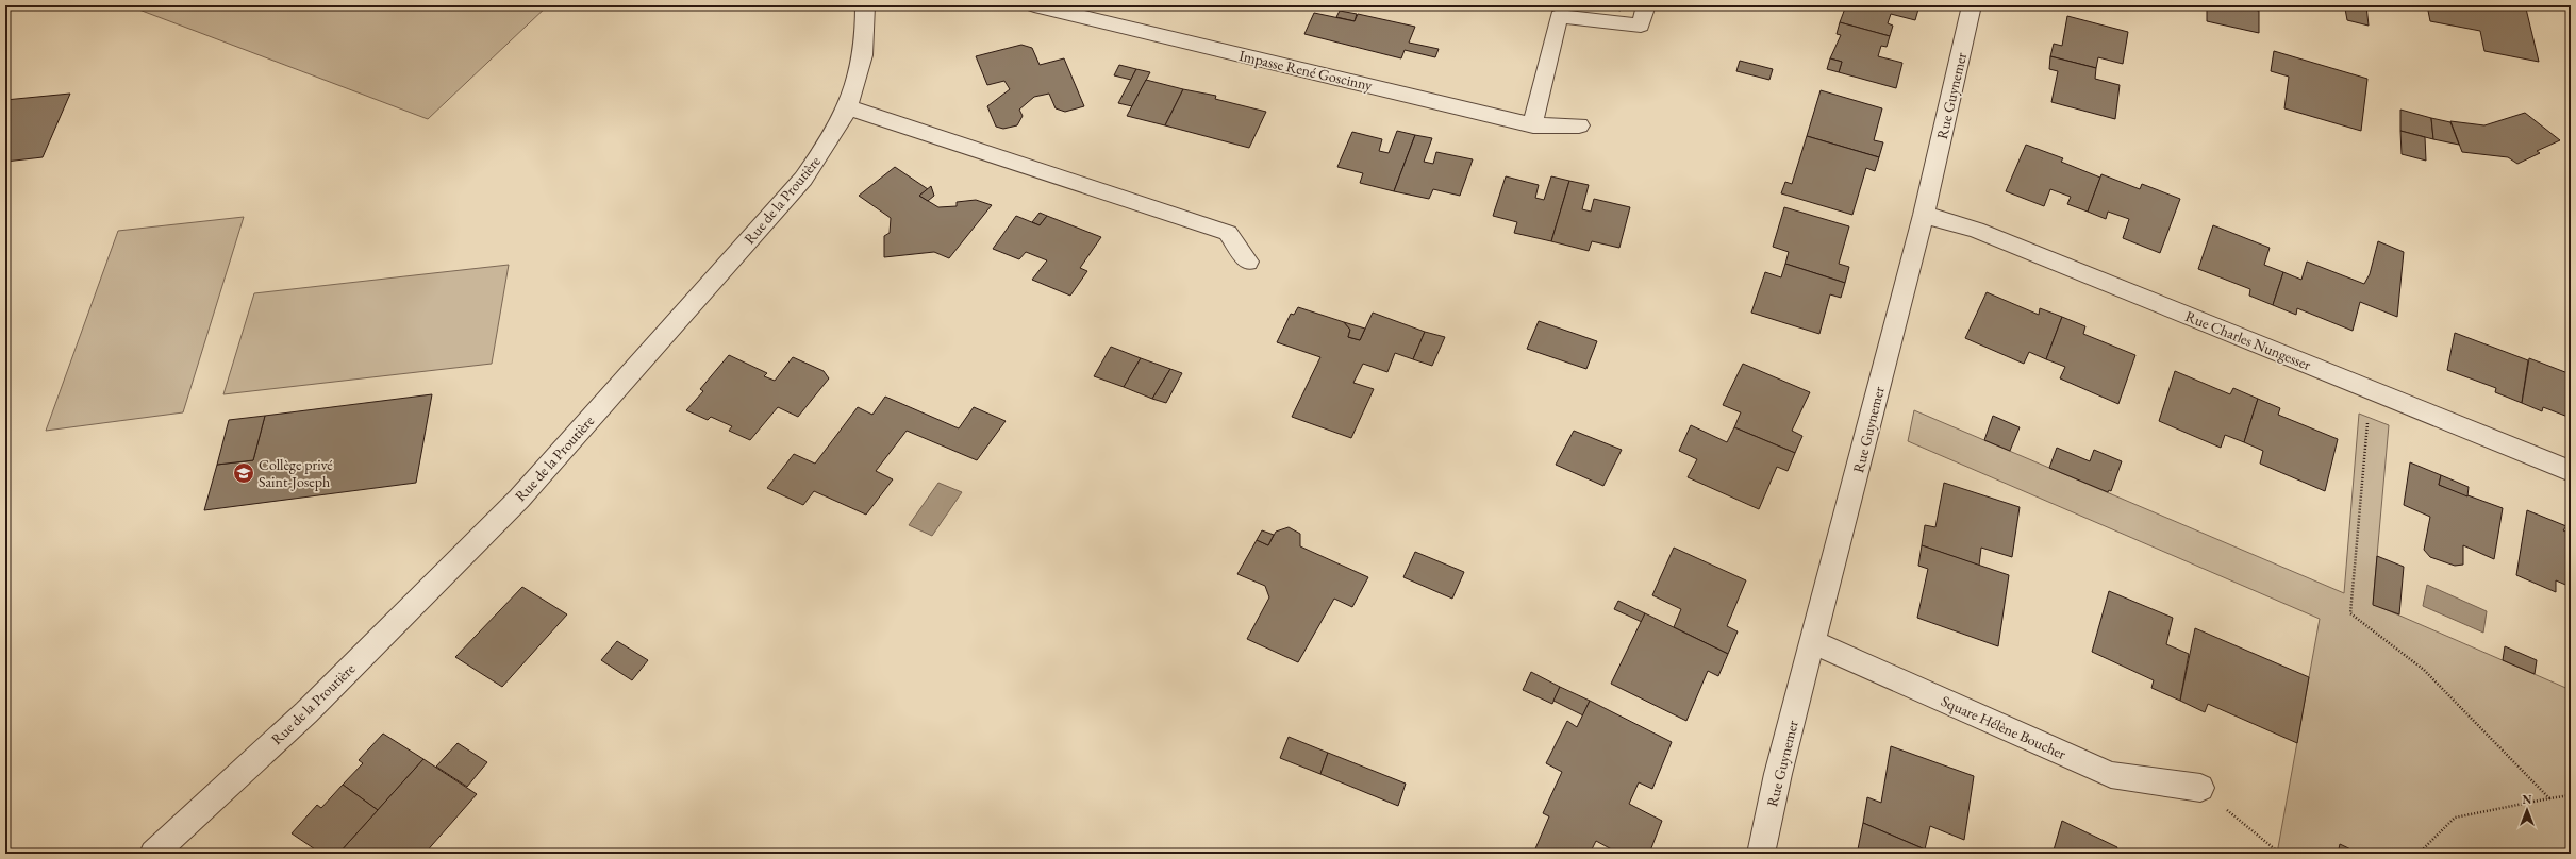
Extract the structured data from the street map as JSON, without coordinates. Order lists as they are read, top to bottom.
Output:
{
  "streets": {
    "street": [
      "Impasse René Goscinny",
      "Rue Guynemer",
      "Rue de la Proutière",
      "Rue Charles Nungesser",
      "Square Hélène Boucher"
    ]
  },
  "crossings": [
    ["Rue Guynemer", "Rue Charles Nungesser"],
    ["Rue Guynemer", "Square Hélène Boucher"]
  ],
  "places": {
    "school or university": ["Collège privé Saint-Joseph"]
  },
  "north": "top"
}
